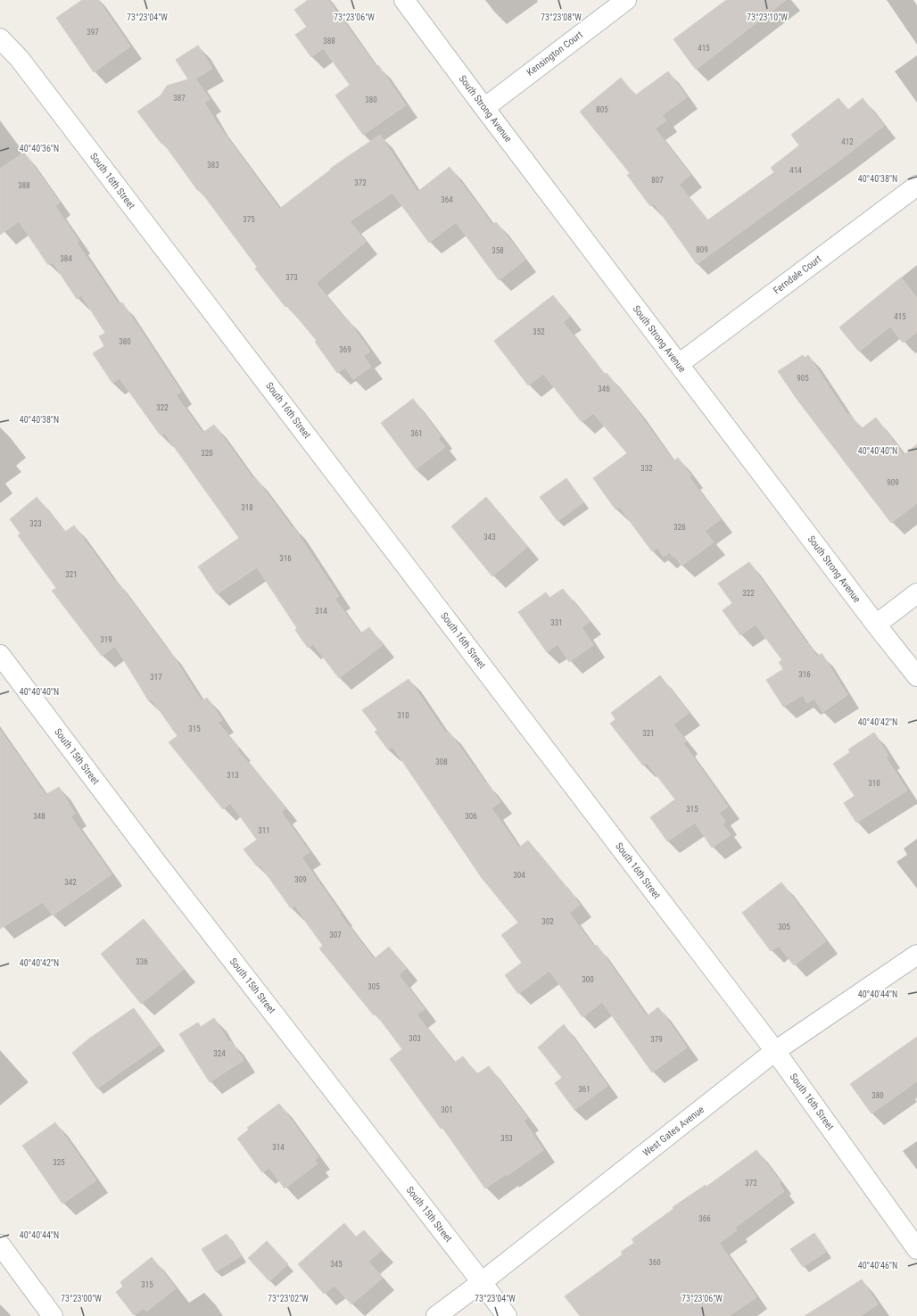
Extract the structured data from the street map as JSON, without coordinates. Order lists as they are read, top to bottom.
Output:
{
  "streets": {
    "street": [
      "Kensington Court",
      "South Strong Avenue",
      "South 16th Street",
      "Ferndale Court",
      "South 15th Street",
      "West Gates Avenue"
    ]
  },
  "crossings": [
    ["Kensington Court", "South Strong Avenue"],
    ["South Strong Avenue", "Ferndale Court"],
    ["South 16th Street", "West Gates Avenue"],
    ["South 15th Street", "West Gates Avenue"]
  ],
  "house_numbers": [
    "397",
    "388",
    "415",
    "387",
    "380",
    "805",
    "412",
    "383",
    "414",
    "807",
    "372",
    "388",
    "364",
    "375",
    "809",
    "358",
    "384",
    "373",
    "415",
    "352",
    "380",
    "369",
    "905",
    "346",
    "322",
    "361",
    "320",
    "332",
    "909",
    "318",
    "323",
    "326",
    "343",
    "316",
    "321",
    "322",
    "314",
    "331",
    "319",
    "316",
    "317",
    "310",
    "315",
    "321",
    "308",
    "313",
    "310",
    "315",
    "348",
    "306",
    "311",
    "304",
    "309",
    "342",
    "302",
    "305",
    "307",
    "336",
    "300",
    "305",
    "303",
    "379",
    "324",
    "361",
    "380",
    "301",
    "353",
    "314",
    "325",
    "372",
    "366",
    "360",
    "345",
    "315"
  ],
  "coordinates": [
    "73°23'04\"W",
    "73°23'06\"W",
    "73°23'08\"W",
    "73°23'10\"W",
    "40°40'36\"N",
    "40°40'38\"N",
    "40°40'40\"N",
    "40°40'42\"N",
    "40°40'44\"N",
    "40°40'46\"N",
    "73°23'00\"W",
    "73°23'02\"W"
  ]
}
